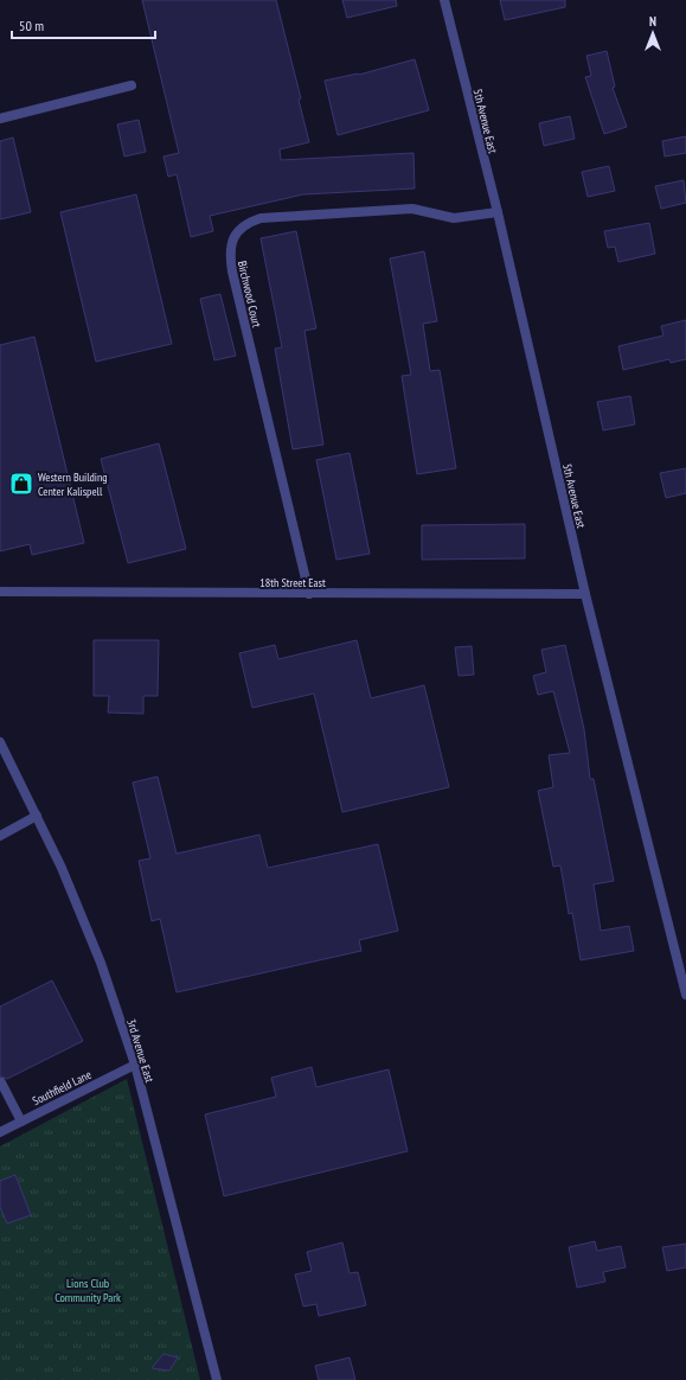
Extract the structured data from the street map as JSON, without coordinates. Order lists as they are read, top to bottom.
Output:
{
  "streets": {
    "street": [
      "5th Avenue East",
      "Birchwood Court",
      "18th Street East",
      "3rd Avenue East",
      "Southfield Lane"
    ]
  },
  "crossings": [
    ["5th Avenue East", "Birchwood Court"],
    ["5th Avenue East", "18th Street East"],
    ["Birchwood Court", "18th Street East"],
    ["3rd Avenue East", "Southfield Lane"]
  ],
  "parks": ["Lions Club Community Park"],
  "places": {
    "shop": ["Western Building Center Kalispell"]
  },
  "scale_bar": "50 m",
  "north": "top"
}
